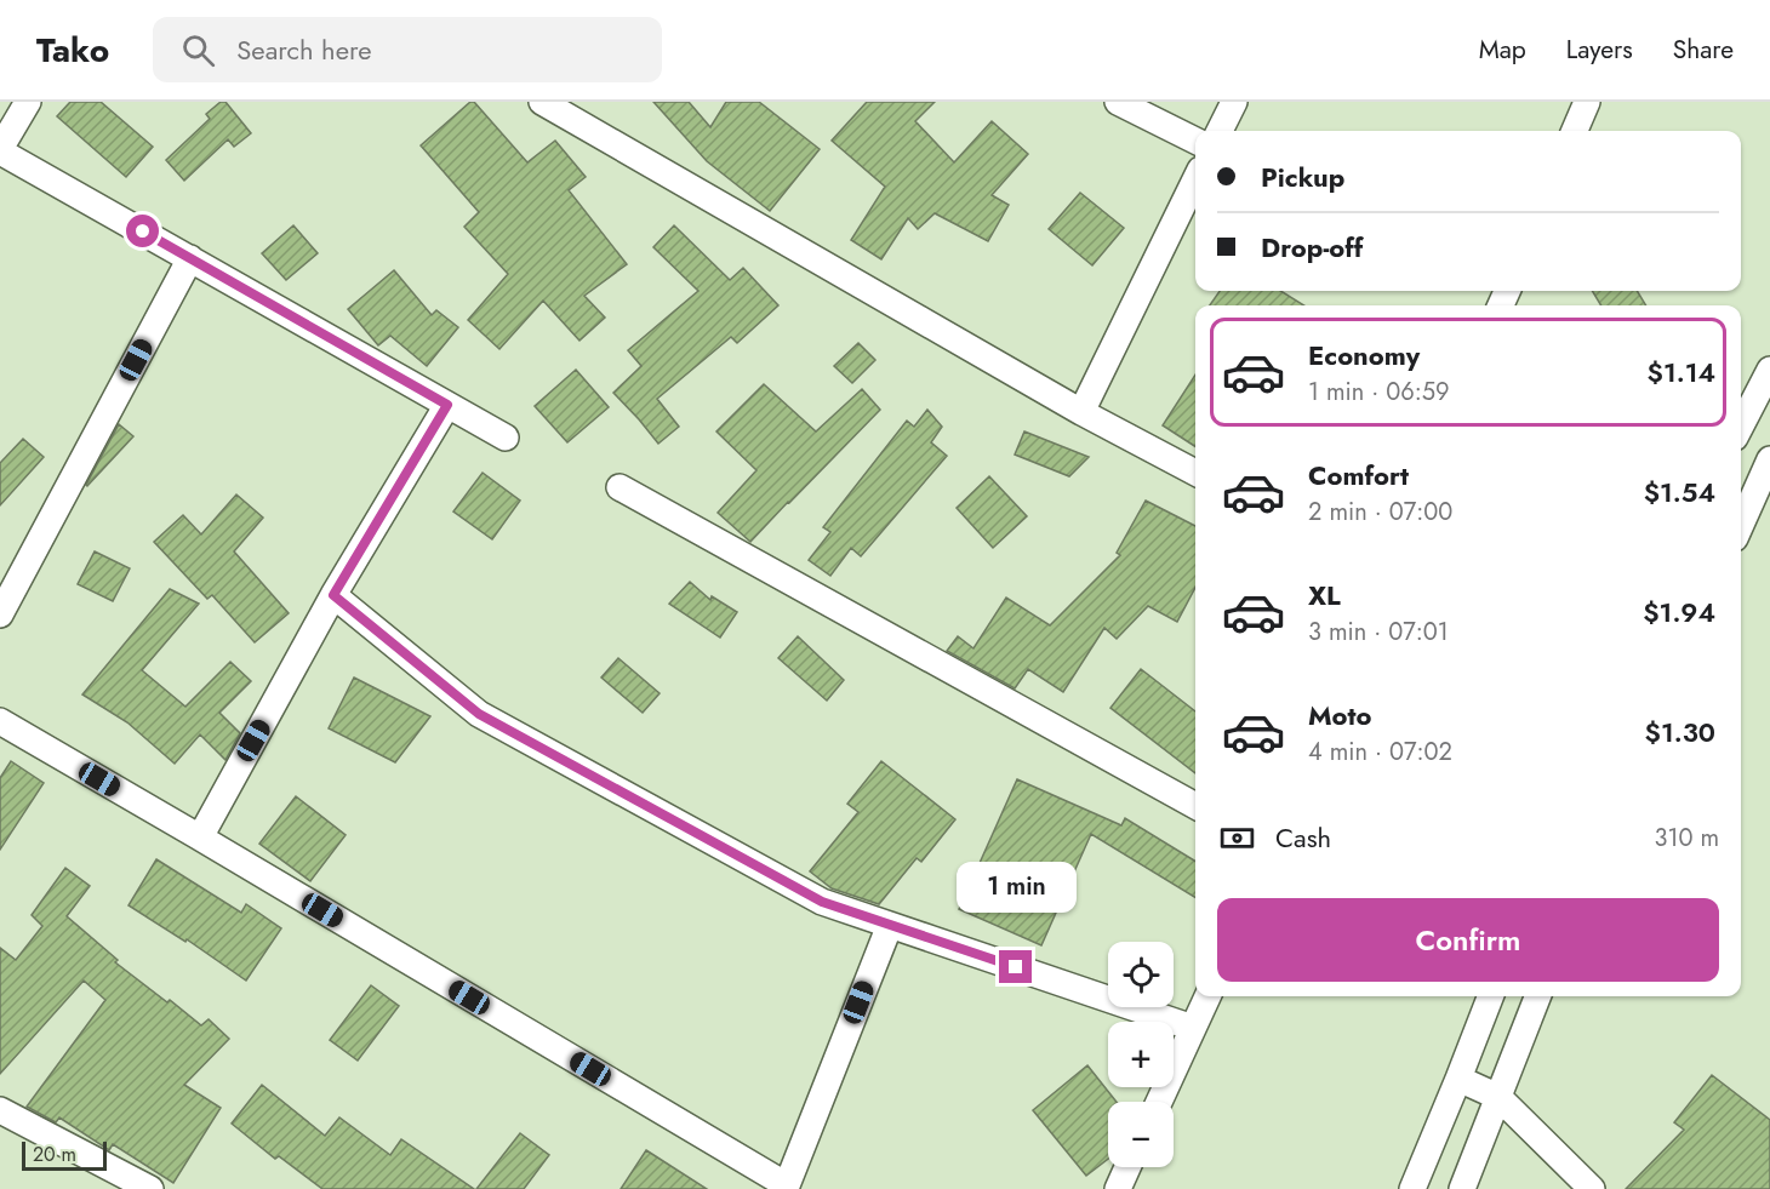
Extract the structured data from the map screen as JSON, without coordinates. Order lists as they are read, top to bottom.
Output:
{
  "scale_bar": "20 m",
  "page": {
    "header": "Tako",
    "search": "Search here",
    "nav": ["Map", "Layers", "Share"],
    "banner": ["Pickup", "Drop-off"],
    "list": [
      {
        "name": "Economy",
        "note": "1 min · 06:59",
        "value": "$1.14"
      },
      {
        "name": "Comfort",
        "note": "2 min · 07:00",
        "value": "$1.54"
      },
      {
        "name": "XL",
        "note": "3 min · 07:01",
        "value": "$1.94"
      },
      {
        "name": "Moto",
        "note": "4 min · 07:02",
        "value": "$1.30"
      }
    ],
    "pay": ["Cash", "310 m"],
    "bubble": "1 min",
    "buttons": "Confirm",
    "map_buttons": ["+", "−"],
    "scale": "20 m"
  }
}
